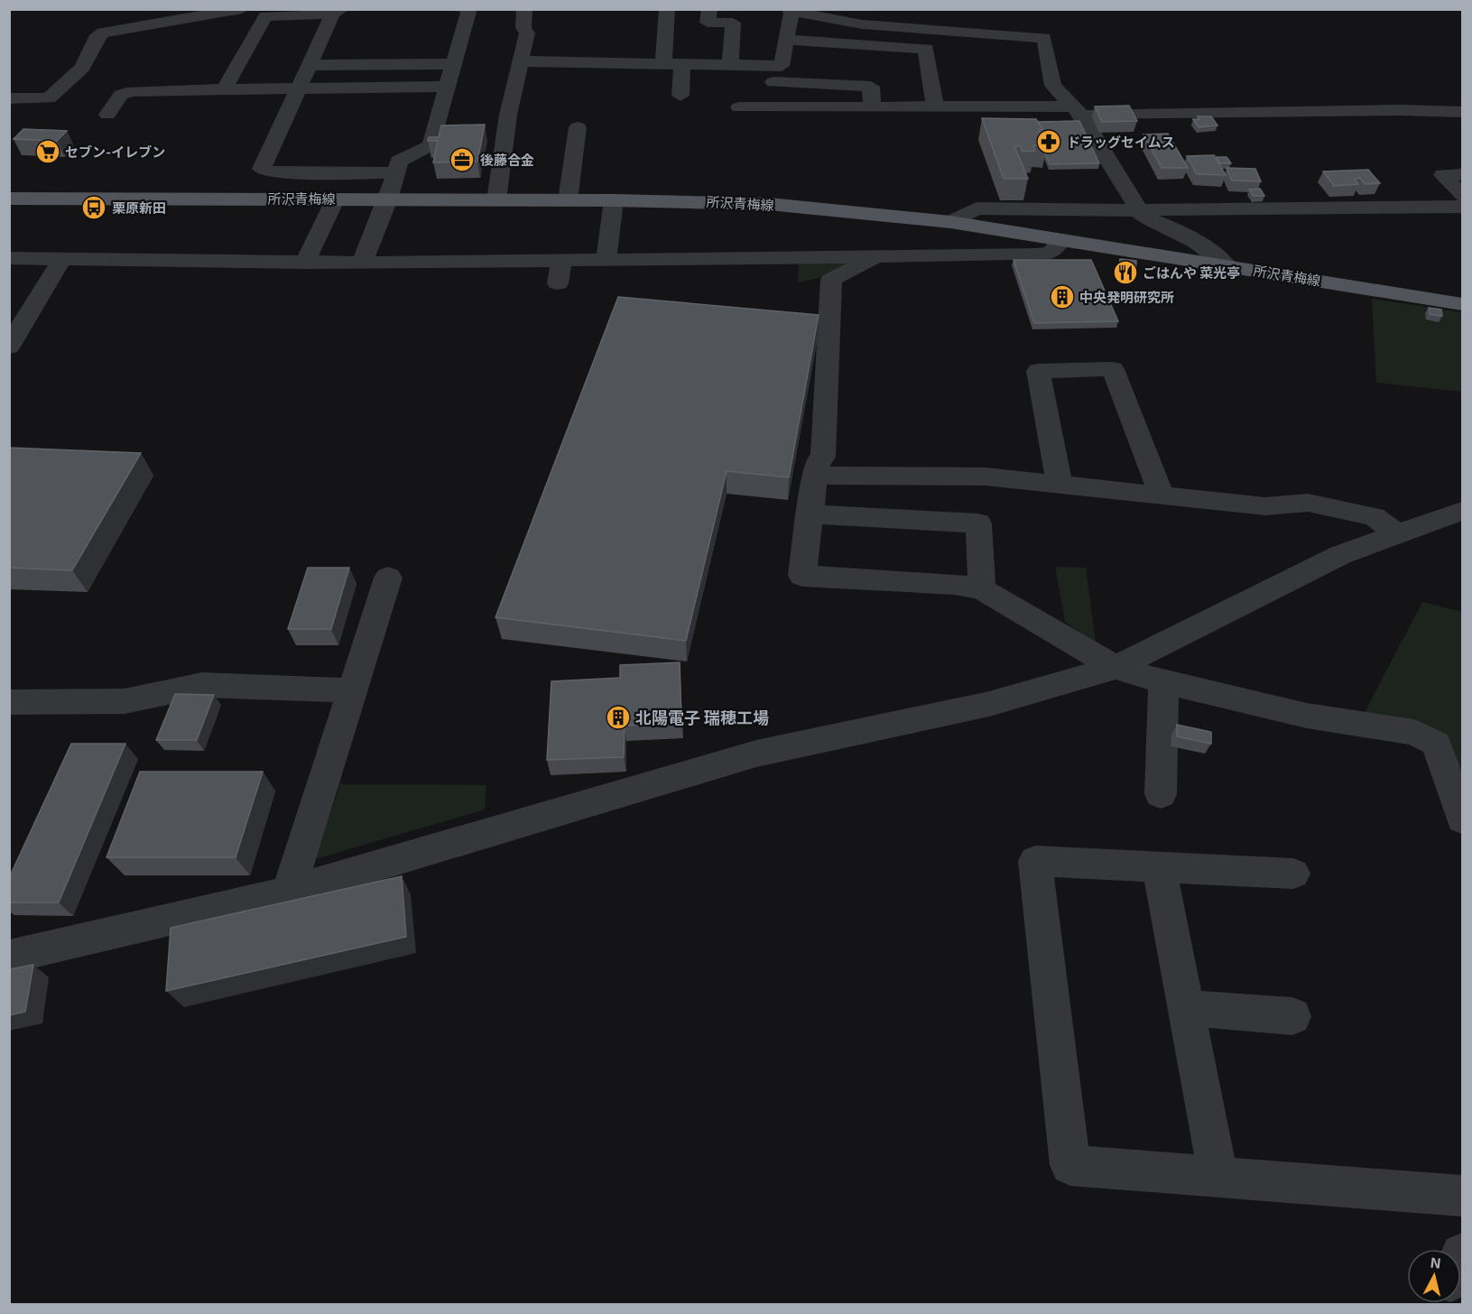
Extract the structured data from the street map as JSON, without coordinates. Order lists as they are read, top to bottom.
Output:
{
  "streets": {
    "main road": ["所沢青梅線"]
  },
  "places": {
    "pharmacy": ["ドラッグセイムス"],
    "supermarket": ["セブン-イレブン"],
    "office": ["後藤合金"],
    "bus stop": ["栗原新田"],
    "restaurant": ["ごはんや 菜光亭"],
    "building": ["中央発明研究所", "北陽電子 瑞穂工場"]
  },
  "north": "top"
}
